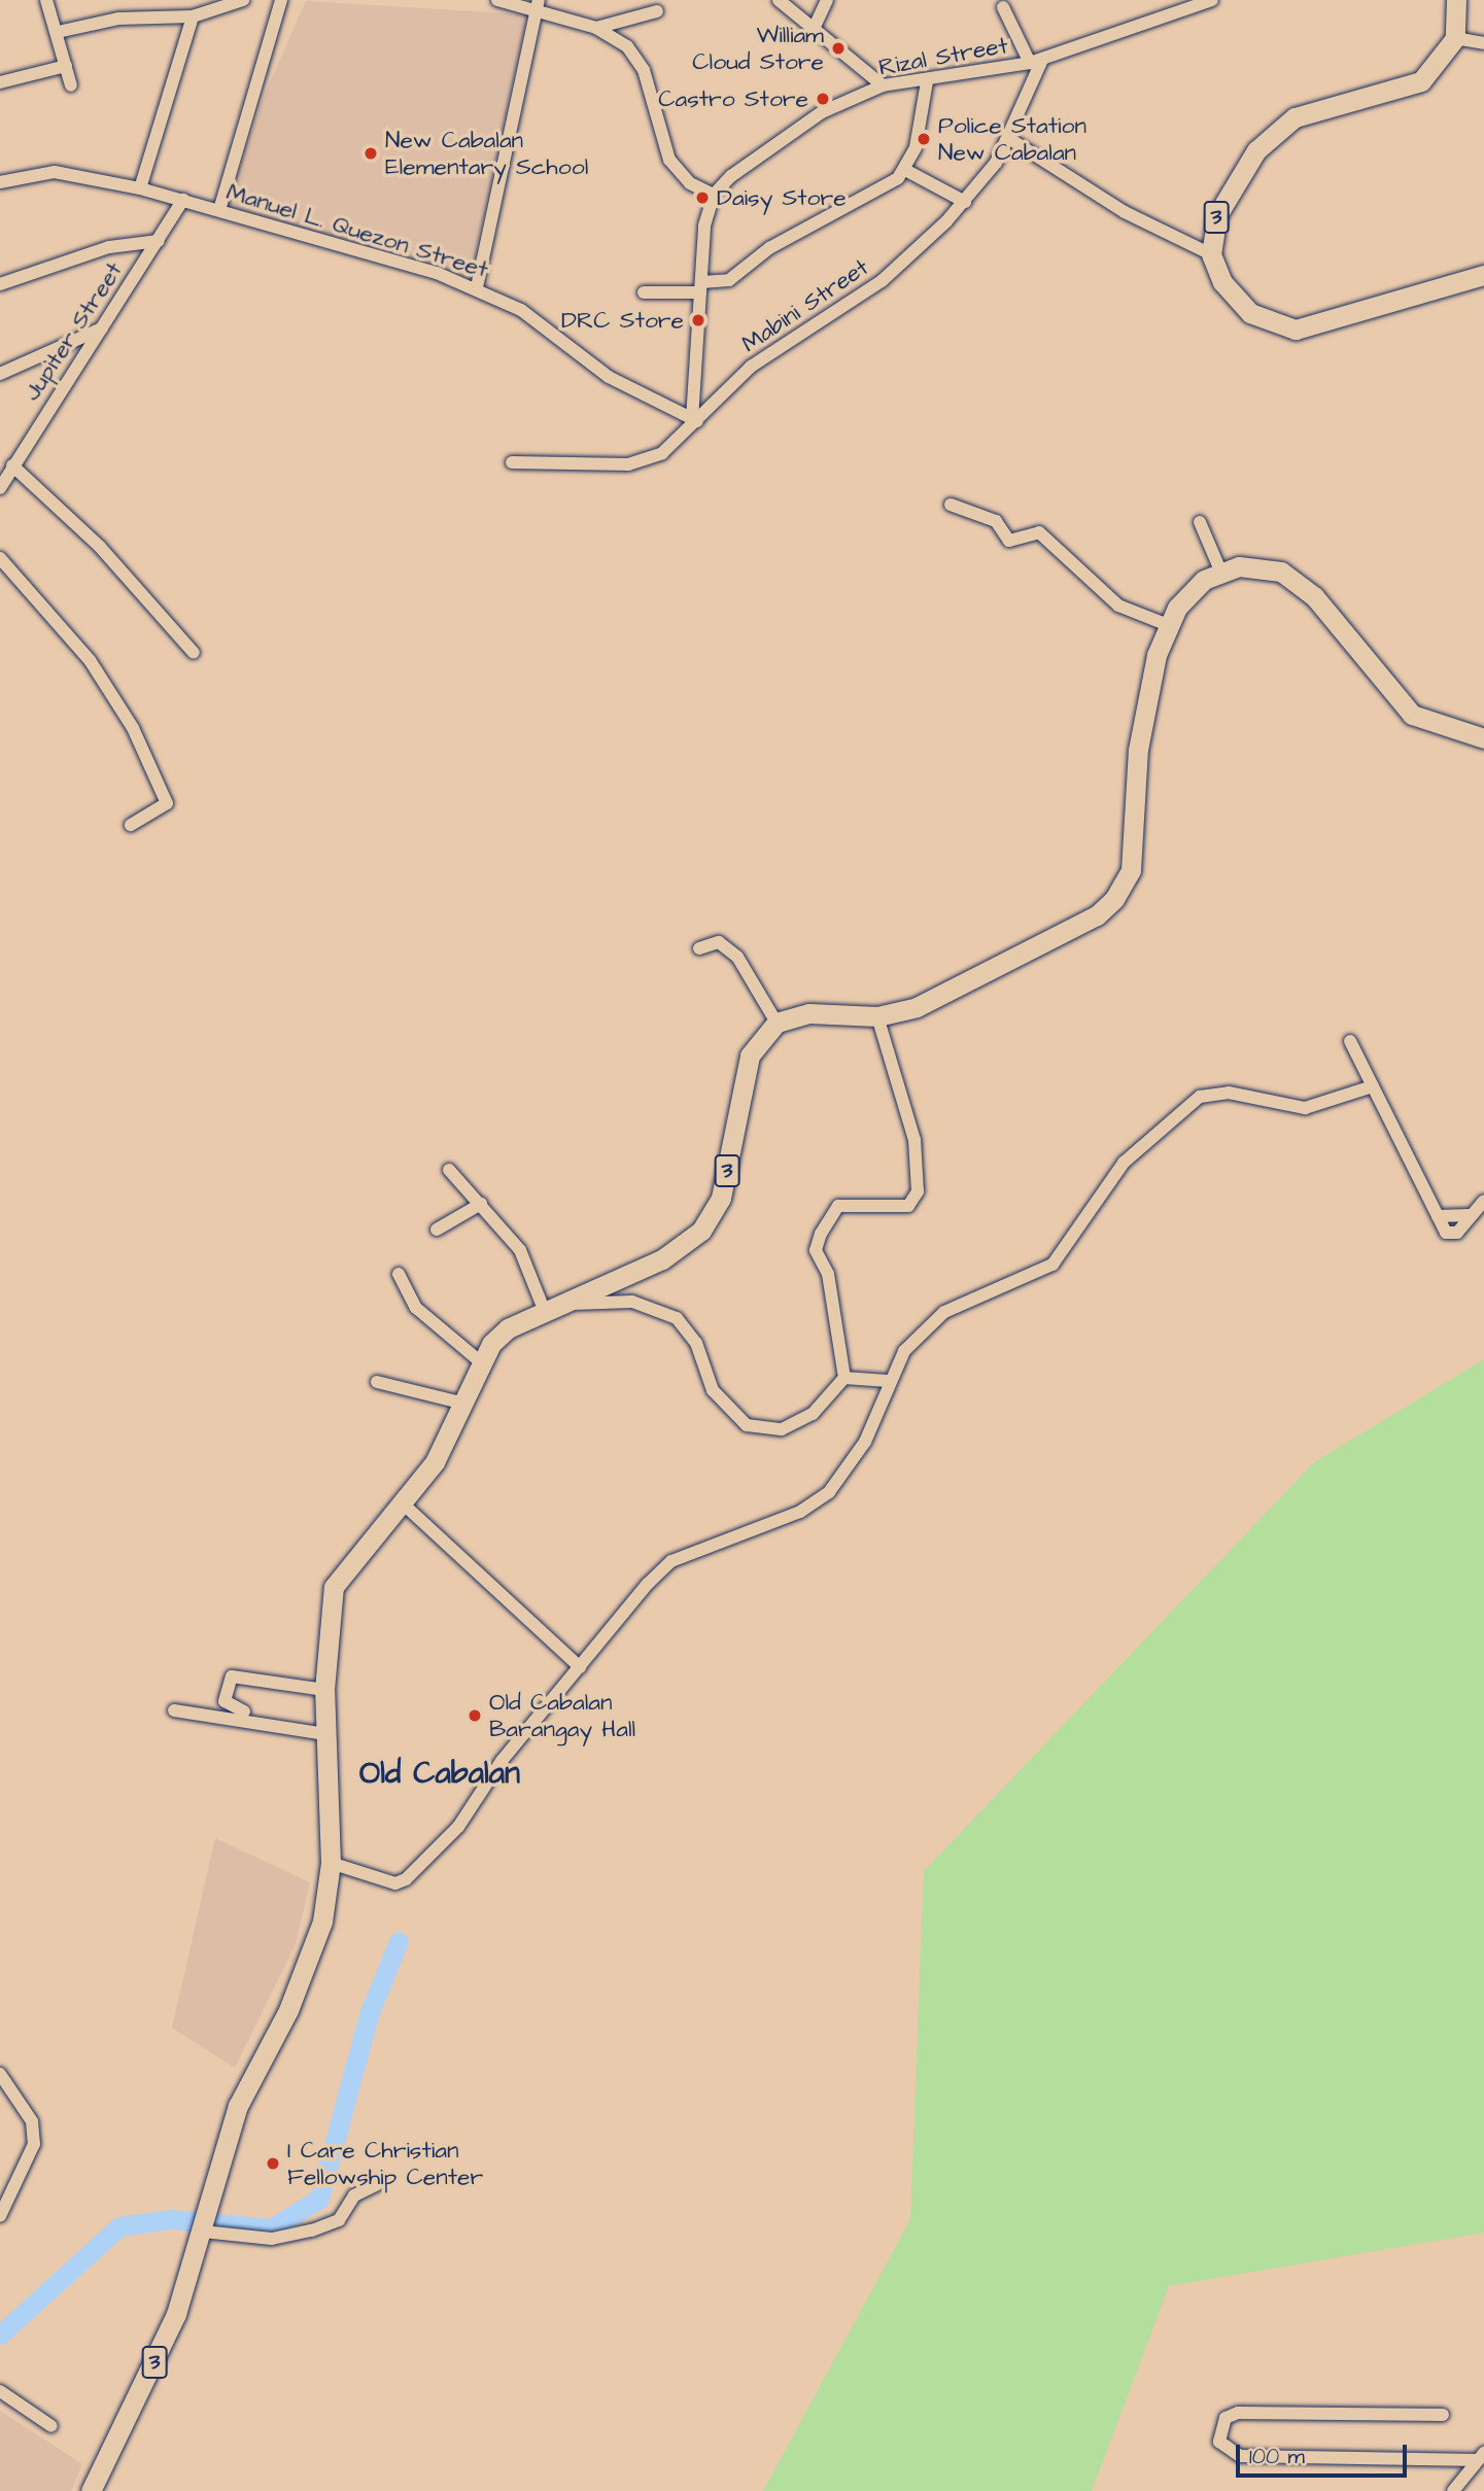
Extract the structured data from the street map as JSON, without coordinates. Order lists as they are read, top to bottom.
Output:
{
  "streets": {
    "highway": ["3"],
    "street": [
      "Rizal Street",
      "Manuel L. Quezon Street",
      "Mabini Street",
      "Jupiter Street"
    ]
  },
  "crossings": [
    ["Rizal Street", "Mabini Street"],
    ["Manuel L. Quezon Street", "Mabini Street"],
    ["Manuel L. Quezon Street", "Jupiter Street"]
  ],
  "districts": ["Old Cabalan"],
  "places": [
    "William Cloud Store",
    "Castro Store",
    "Police Station New Cabalan",
    "New Cabalan Elementary School",
    "Daisy Store",
    "DRC Store",
    "Old Cabalan Barangay Hall",
    "I Care Christian Fellowship Center"
  ],
  "scale_bar": "100 m"
}
